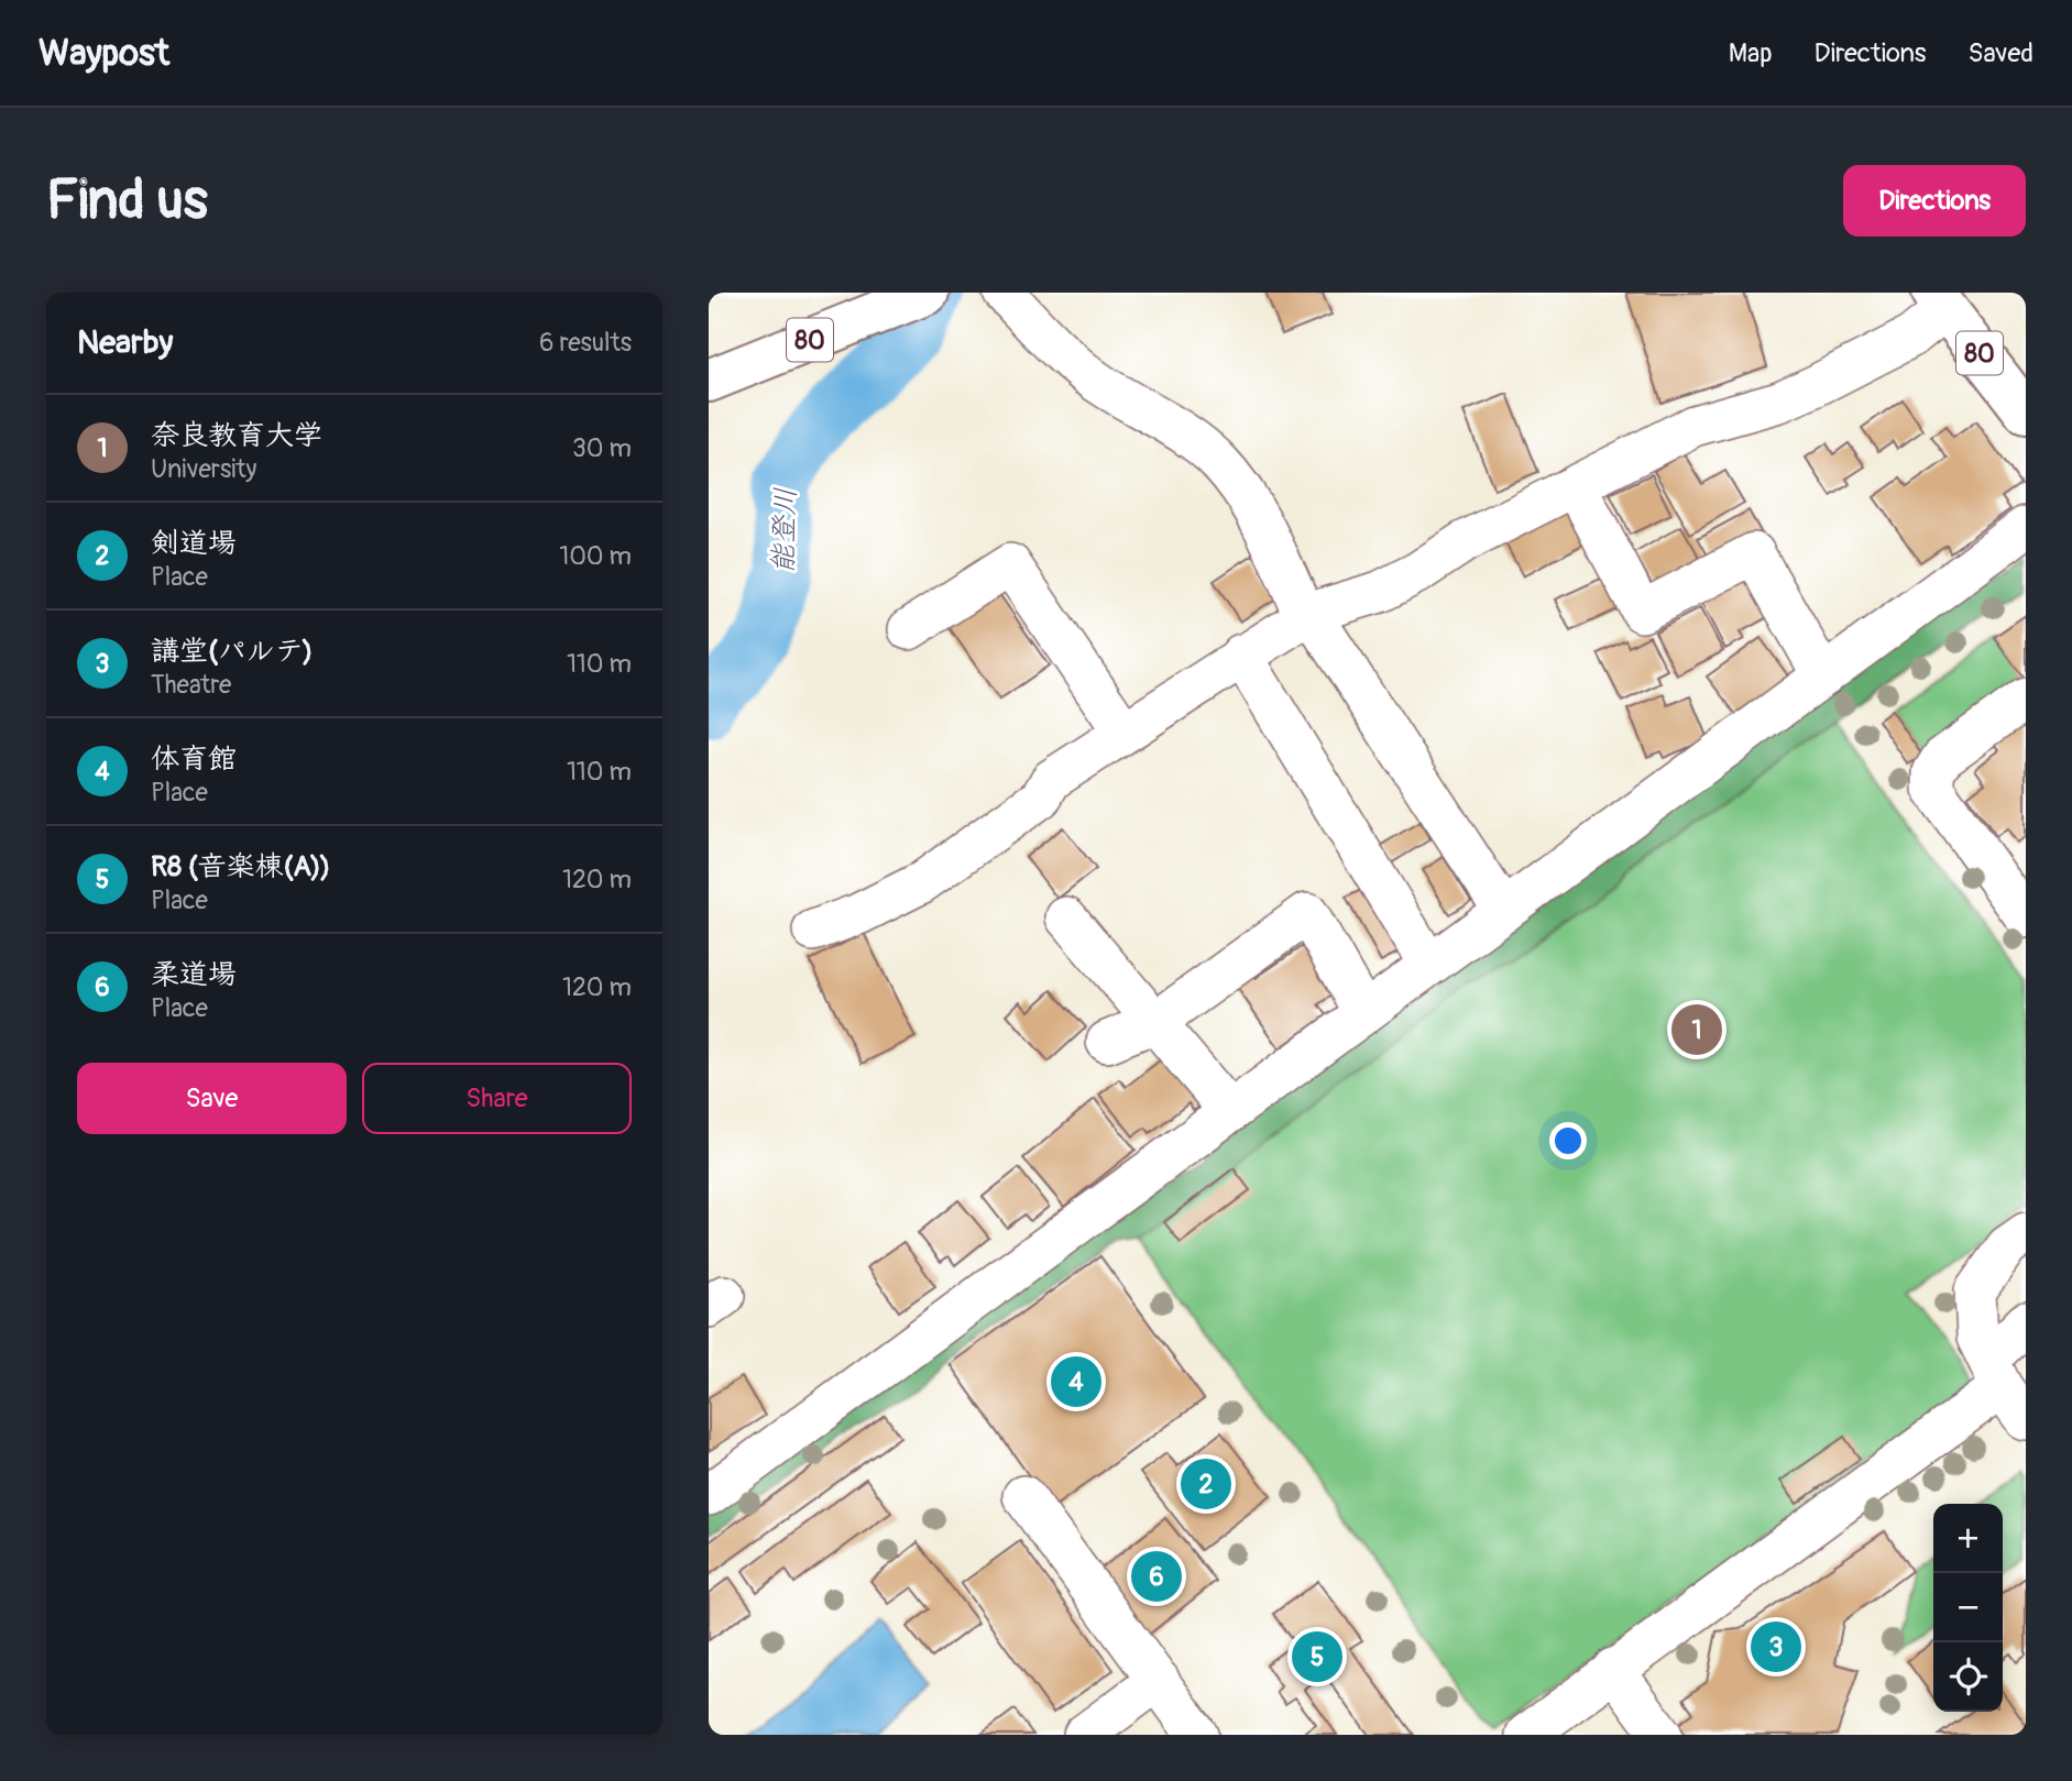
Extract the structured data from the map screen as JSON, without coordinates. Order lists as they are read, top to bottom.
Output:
{
  "streets": {
    "main road": ["80"]
  },
  "water": ["能登川"],
  "page": {
    "header": "Waypost",
    "nav": ["Map", "Directions", "Saved"],
    "buttons": [
      "Directions",
      ["Save", "Share"]
    ],
    "title": "Find us",
    "heading": ["Nearby", "6 results"],
    "list": [
      {
        "mark": "1",
        "name": "奈良教育大学",
        "note": "University",
        "value": "30 m"
      },
      {
        "mark": "2",
        "name": "剣道場",
        "note": "Place",
        "value": "100 m"
      },
      {
        "mark": "3",
        "name": "講堂(パルテ)",
        "note": "Theatre",
        "value": "110 m"
      },
      {
        "mark": "4",
        "name": "体育館",
        "note": "Place",
        "value": "110 m"
      },
      {
        "mark": "5",
        "name": "R8 (音楽棟(A))",
        "note": "Place",
        "value": "120 m"
      },
      {
        "mark": "6",
        "name": "柔道場",
        "note": "Place",
        "value": "120 m"
      }
    ],
    "pins": [
      "1",
      "4",
      "2",
      "6",
      "3",
      "5"
    ],
    "map_buttons": ["+", "−"]
  }
}
